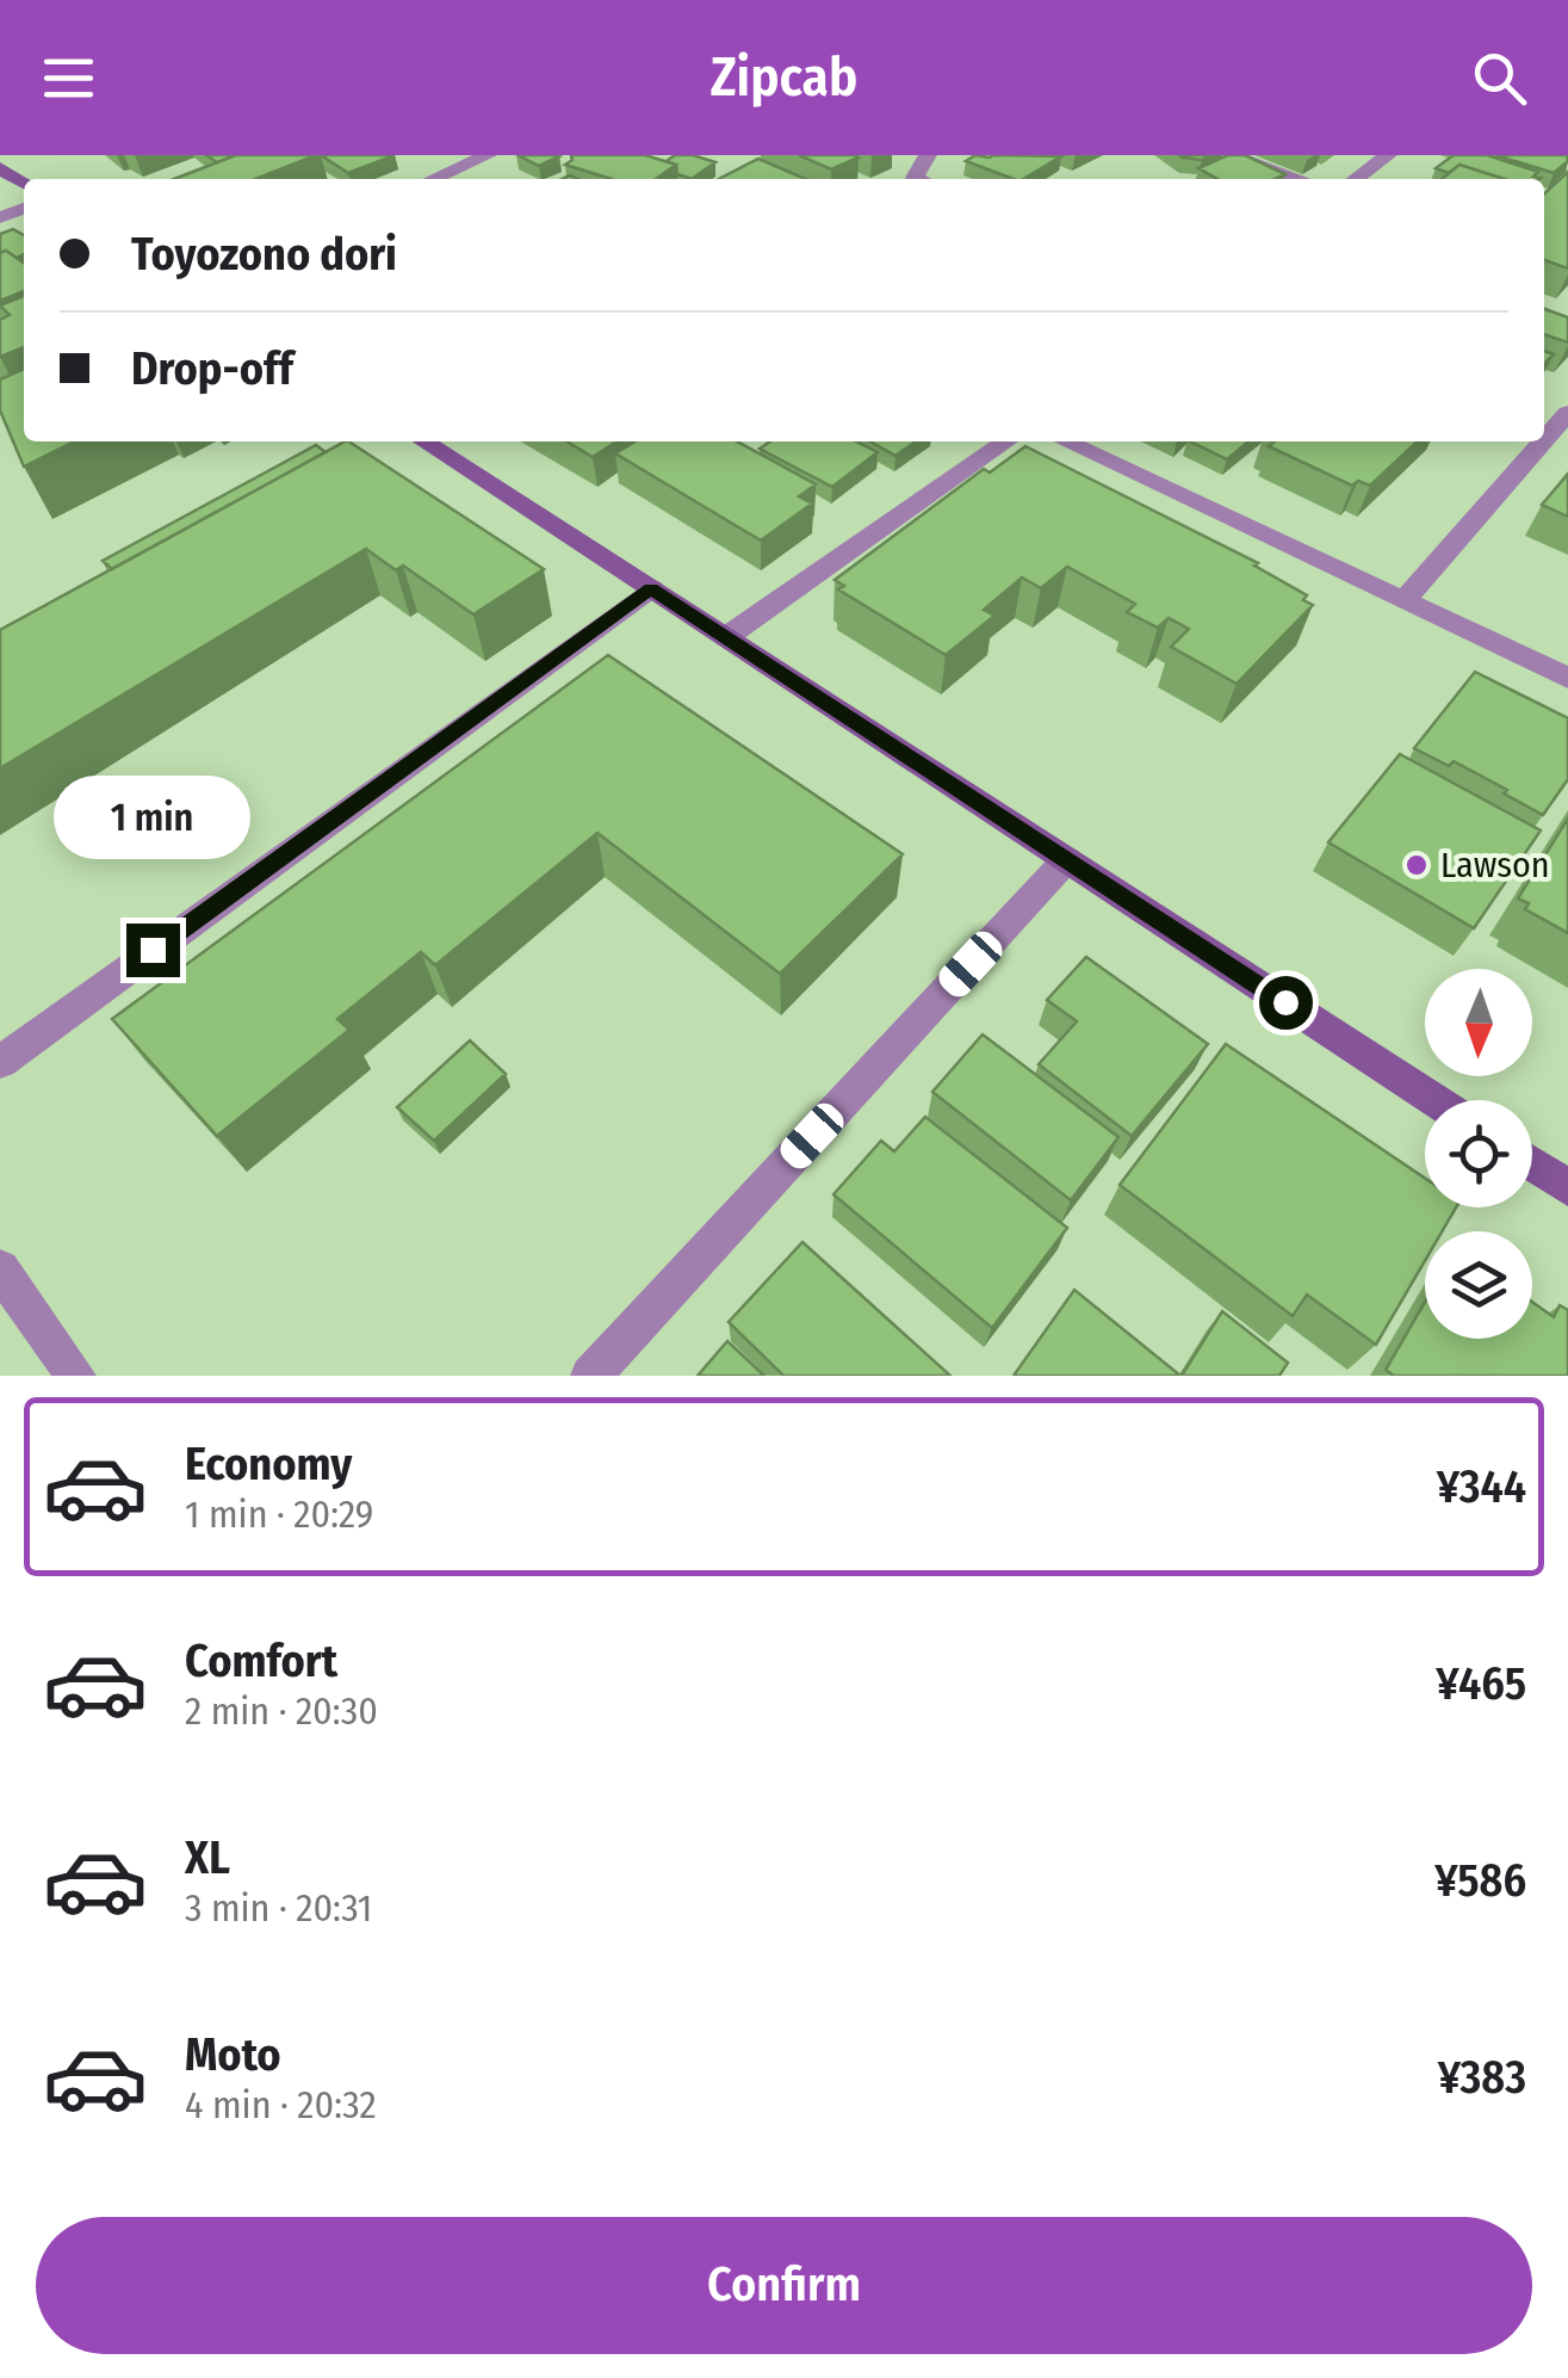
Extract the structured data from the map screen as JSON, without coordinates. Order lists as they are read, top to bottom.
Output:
{
  "places": ["Lawson"],
  "north": "bottom",
  "page": {
    "header": "Zipcab",
    "banner": ["Toyozono dori", "Drop-off"],
    "bubble": "1 min",
    "list": [
      {
        "name": "Economy",
        "note": "1 min · 20:29",
        "value": "¥344"
      },
      {
        "name": "Comfort",
        "note": "2 min · 20:30",
        "value": "¥465"
      },
      {
        "name": "XL",
        "note": "3 min · 20:31",
        "value": "¥586"
      },
      {
        "name": "Moto",
        "note": "4 min · 20:32",
        "value": "¥383"
      }
    ],
    "buttons": "Confirm"
  }
}
